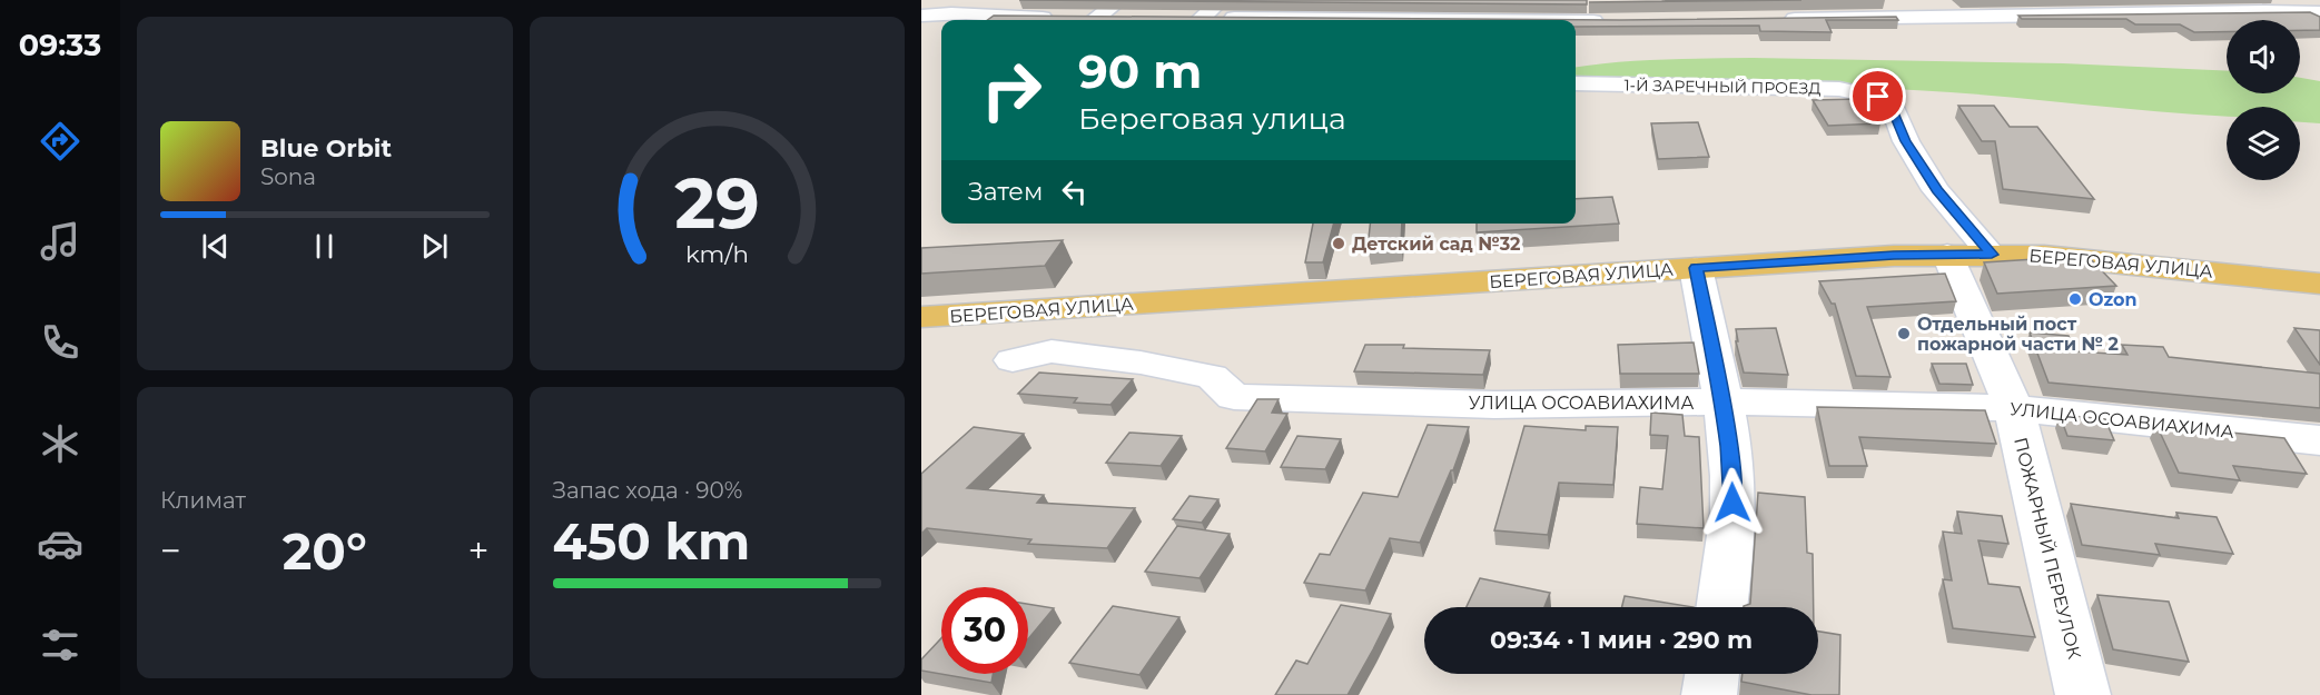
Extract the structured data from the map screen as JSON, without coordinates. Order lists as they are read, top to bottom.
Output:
{
  "streets": {
    "main road": ["БЕРЕГОВАЯ УЛИЦА"],
    "street": ["1-Й ЗАРЕЧНЫЙ ПРОЕЗД", "УЛИЦА ОСОАВИАХИМА", "ПОЖАРНЫЙ ПЕРЕУЛОК"]
  },
  "crossings": [
    ["1-Й ЗАРЕЧНЫЙ ПРОЕЗД", "БЕРЕГОВАЯ УЛИЦА"],
    ["БЕРЕГОВАЯ УЛИЦА", "ПОЖАРНЫЙ ПЕРЕУЛОК"],
    ["УЛИЦА ОСОАВИАХИМА", "ПОЖАРНЫЙ ПЕРЕУЛОК"]
  ],
  "places": ["Детский сад №32", "Ozon", "Отдельный пост пожарной части № 2"],
  "page": {
    "tabs": "09:33",
    "turn": ["90 m", "Береговая улица"],
    "song": ["Blue Orbit", "Sona"],
    "then": "Затем",
    "tile": [
      "Климат",
      ["Запас хода · 90%", "450 km"]
    ],
    "heat": ["−", "20°", "+"],
    "limit": "30",
    "trip": "09:34 · 1 мин · 290 m",
    "gauge": ["29", "km/h"]
  }
}
